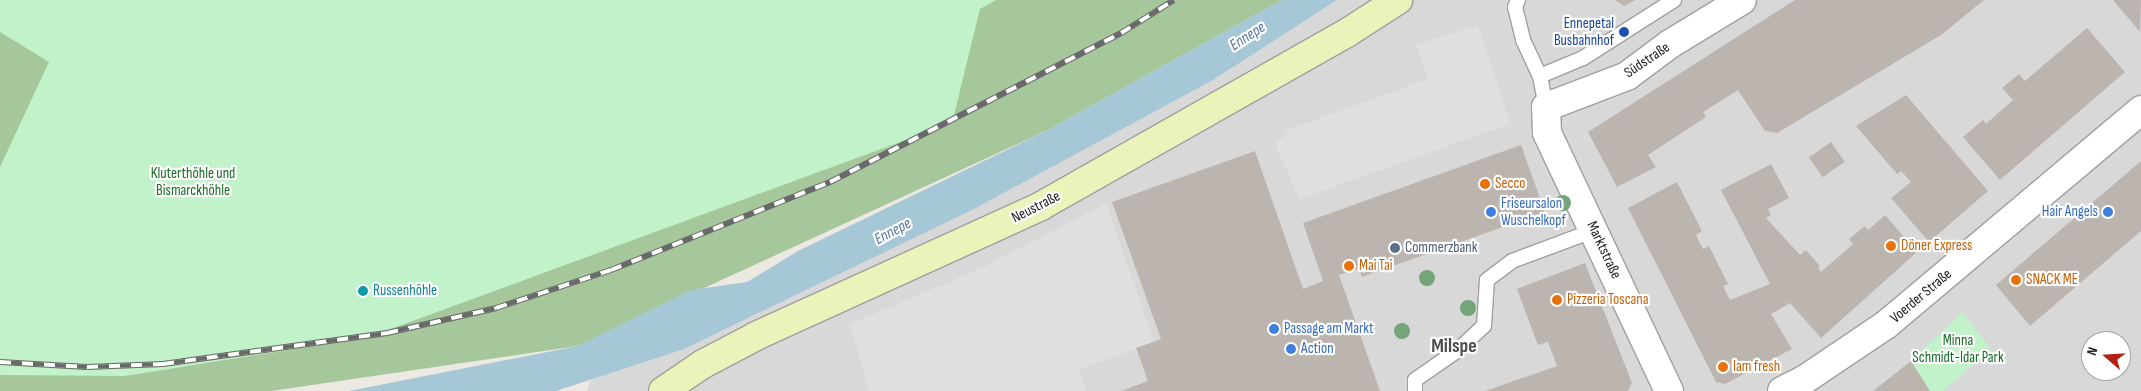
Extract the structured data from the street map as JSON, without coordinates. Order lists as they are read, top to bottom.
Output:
{
  "streets": {
    "main road": ["Neustraße"],
    "street": ["Südstraße", "Marktstraße", "Voerder Straße"]
  },
  "crossings": [
    ["Südstraße", "Marktstraße"]
  ],
  "districts": ["Milspe"],
  "water": ["Ennepe"],
  "parks": ["Kluterthöhle und Bismarckhöhle", "Minna Schmidt-Idar Park"],
  "places": [
    "Ennepetal Busbahnhof",
    "Secco",
    "Friseursalon Wuschelkopf",
    "Hair Angels",
    "Döner Express",
    "Commerzbank",
    "Mai Tai",
    "SNACK ME",
    "Russenhöhle",
    "Pizzeria Toscana",
    "Passage am Markt",
    "Action",
    "Iam fresh"
  ],
  "north": "left"
}
